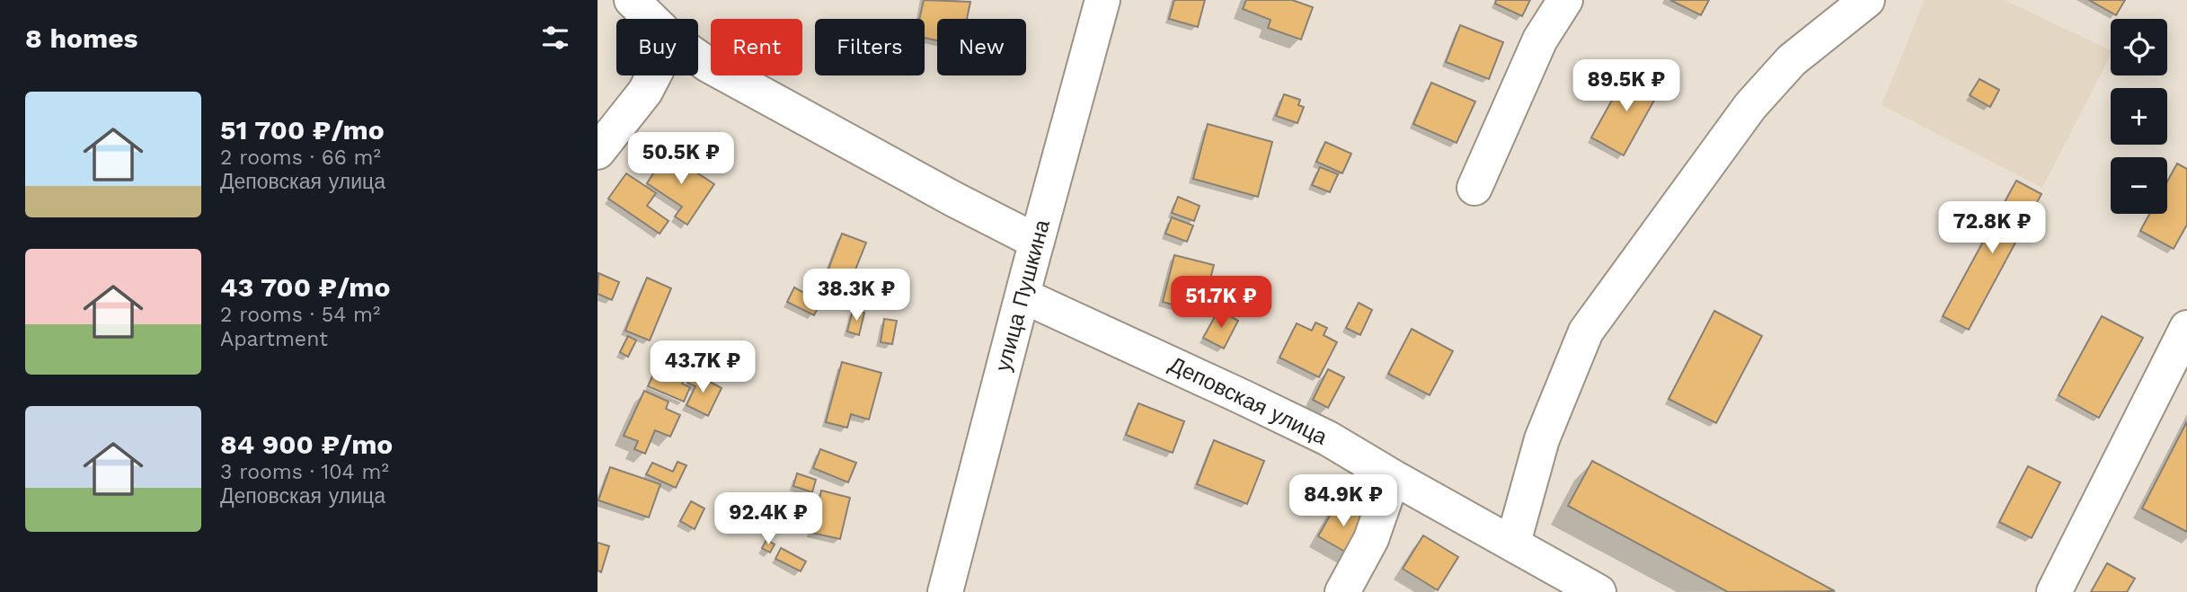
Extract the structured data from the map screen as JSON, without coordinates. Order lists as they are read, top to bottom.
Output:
{
  "streets": {
    "street": ["улица Пушкина", "Деповская улица"]
  },
  "crossings": [
    ["улица Пушкина", "Деповская улица"]
  ],
  "page": {
    "heading": "8 homes",
    "map_buttons": ["+", "−"],
    "chip": [
      "Buy",
      "Rent",
      "Filters",
      "New"
    ],
    "price": [
      "89.5K ₽",
      "50.5K ₽",
      "72.8K ₽",
      "38.3K ₽",
      "51.7K ₽",
      "43.7K ₽",
      "84.9K ₽",
      "92.4K ₽"
    ],
    "list": [
      {
        "name": "51 700 ₽/mo",
        "note": "2 rooms · 66 m² · Деповская улица"
      },
      {
        "name": "43 700 ₽/mo",
        "note": "2 rooms · 54 m² · Apartment"
      },
      {
        "name": "84 900 ₽/mo",
        "note": "3 rooms · 104 m² · Деповская улица"
      }
    ]
  }
}
